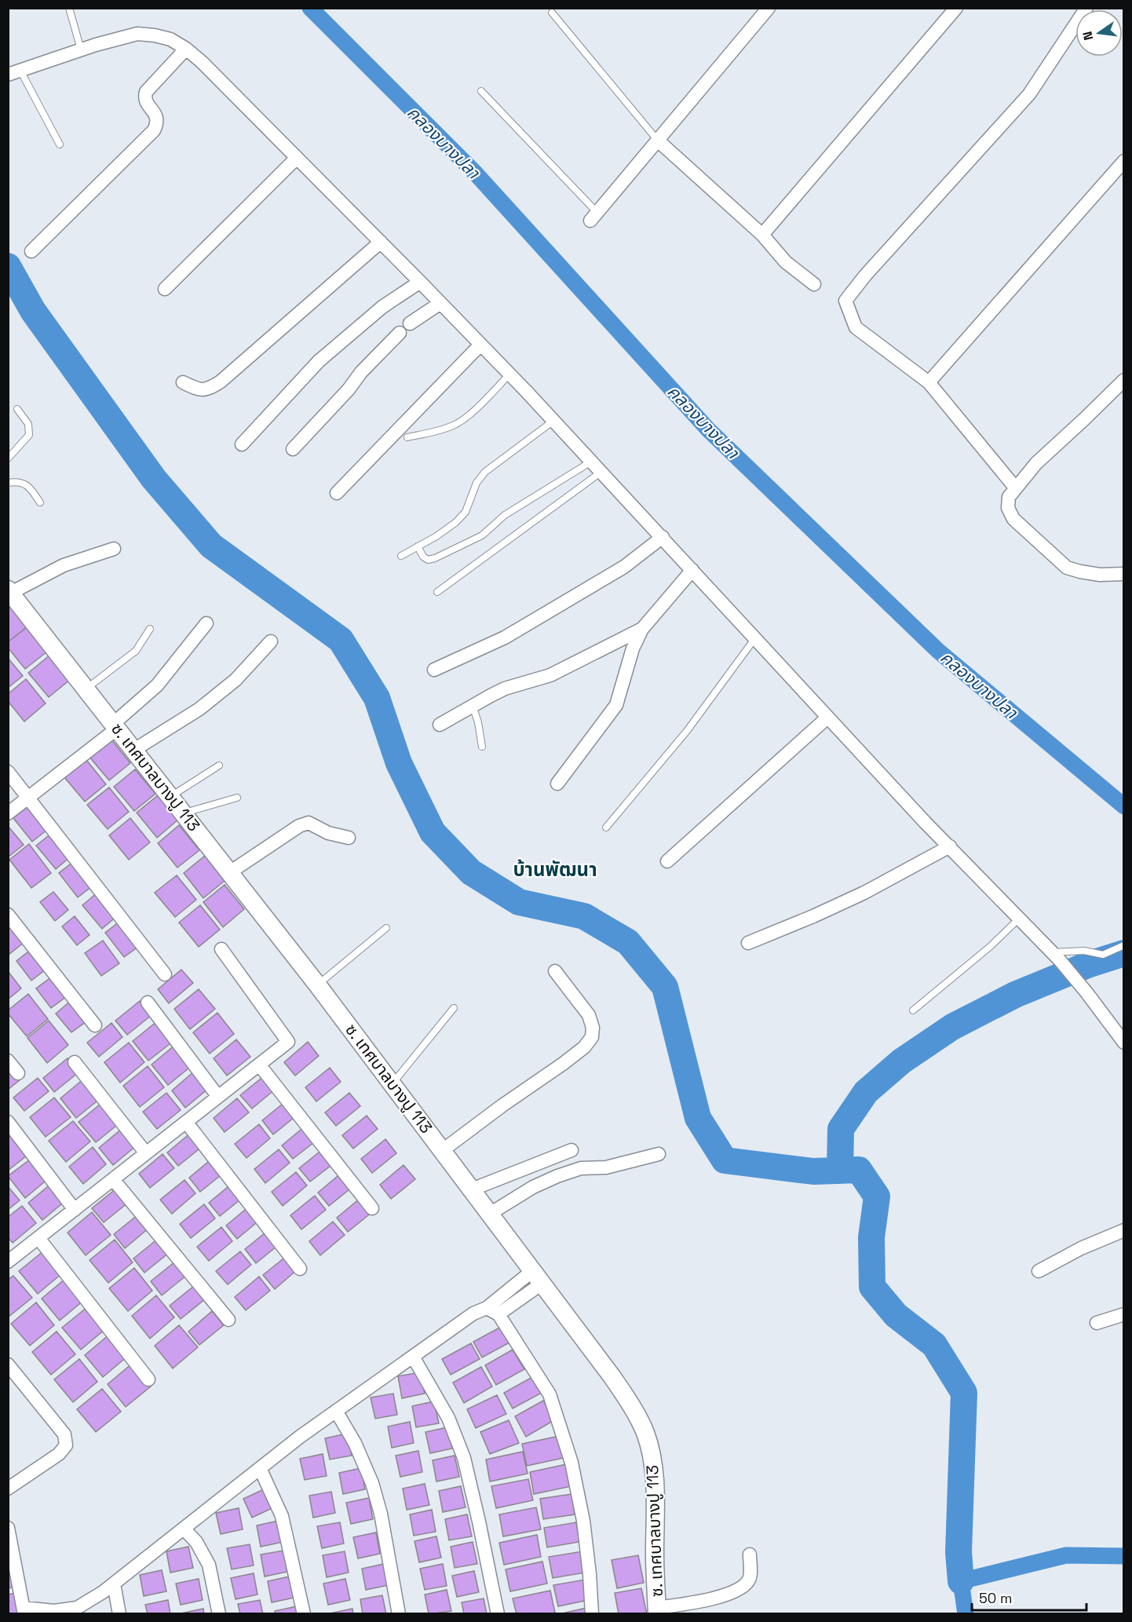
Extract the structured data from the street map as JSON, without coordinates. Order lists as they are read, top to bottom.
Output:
{
  "streets": {
    "street": ["ซ. เทศบาลบางปู 113"]
  },
  "districts": ["บ้านพัฒนา"],
  "water": ["คลองบางปลา"],
  "scale_bar": "50 m",
  "north": "left"
}
